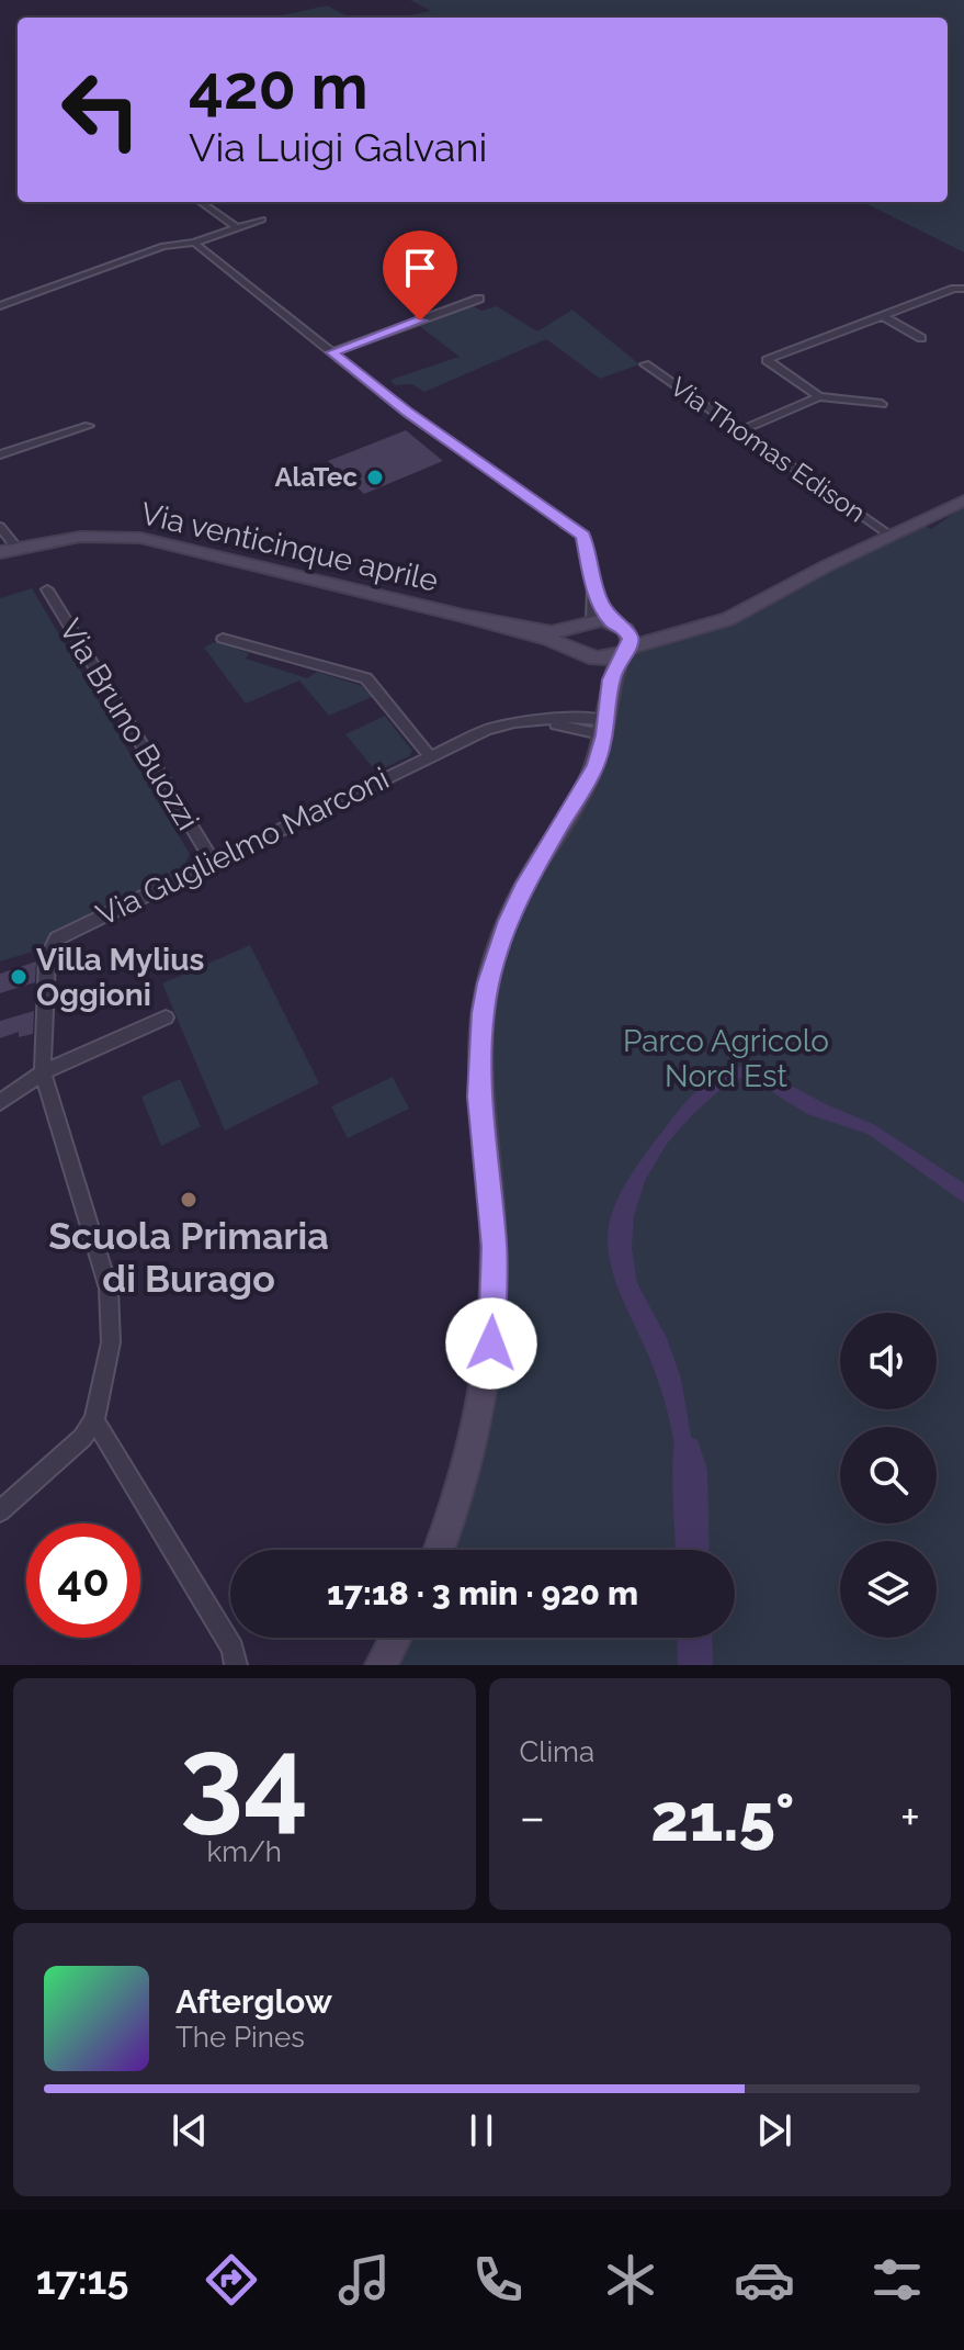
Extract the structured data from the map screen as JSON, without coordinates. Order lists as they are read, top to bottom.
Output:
{
  "streets": {
    "street": [
      "Via Thomas Edison",
      "Via venticinque aprile",
      "Via Bruno Buozzi",
      "Via Guglielmo Marconi"
    ]
  },
  "crossings": [
    ["Via Bruno Buozzi", "Via Guglielmo Marconi"]
  ],
  "parks": ["Parco Agricolo Nord Est"],
  "places": ["AlaTec", "Villa Mylius Oggioni", "Scuola Primaria di Burago"],
  "page": {
    "turn": ["420 m", "Via Luigi Galvani"],
    "limit": "40",
    "trip": "17:18 · 3 min · 920 m",
    "tile": [
      ["34", "km/h"],
      "Clima"
    ],
    "heat": ["−", "21.5°", "+"],
    "song": ["Afterglow", "The Pines"],
    "tabs": "17:15"
  }
}
